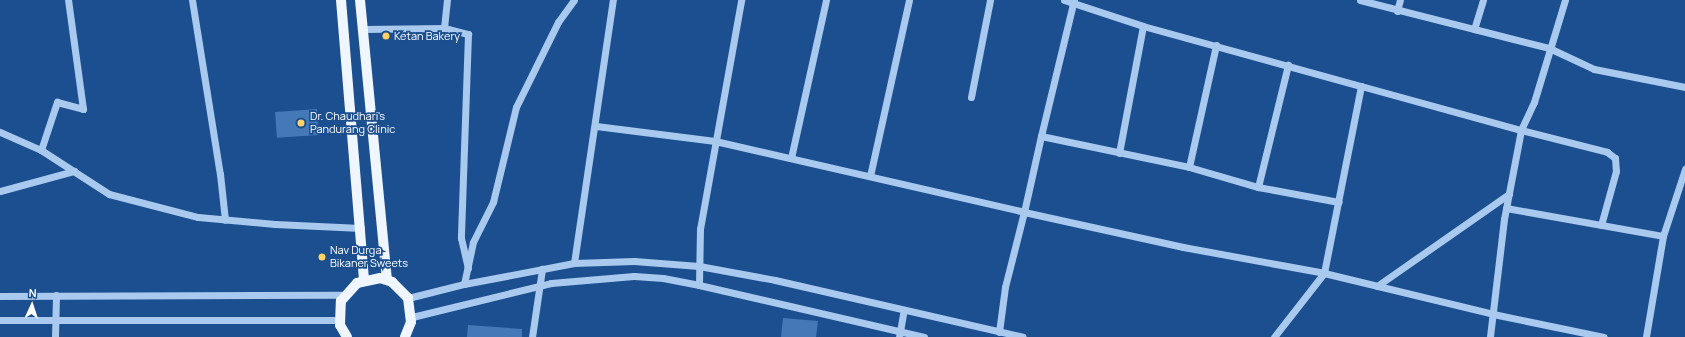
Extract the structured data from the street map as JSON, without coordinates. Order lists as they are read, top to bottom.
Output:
{
  "places": ["Ketan Bakery", "Dr. Chaudhari's Pandurang Clinic", "Nav Durga Bikaner Sweets"],
  "north": "top"
}
